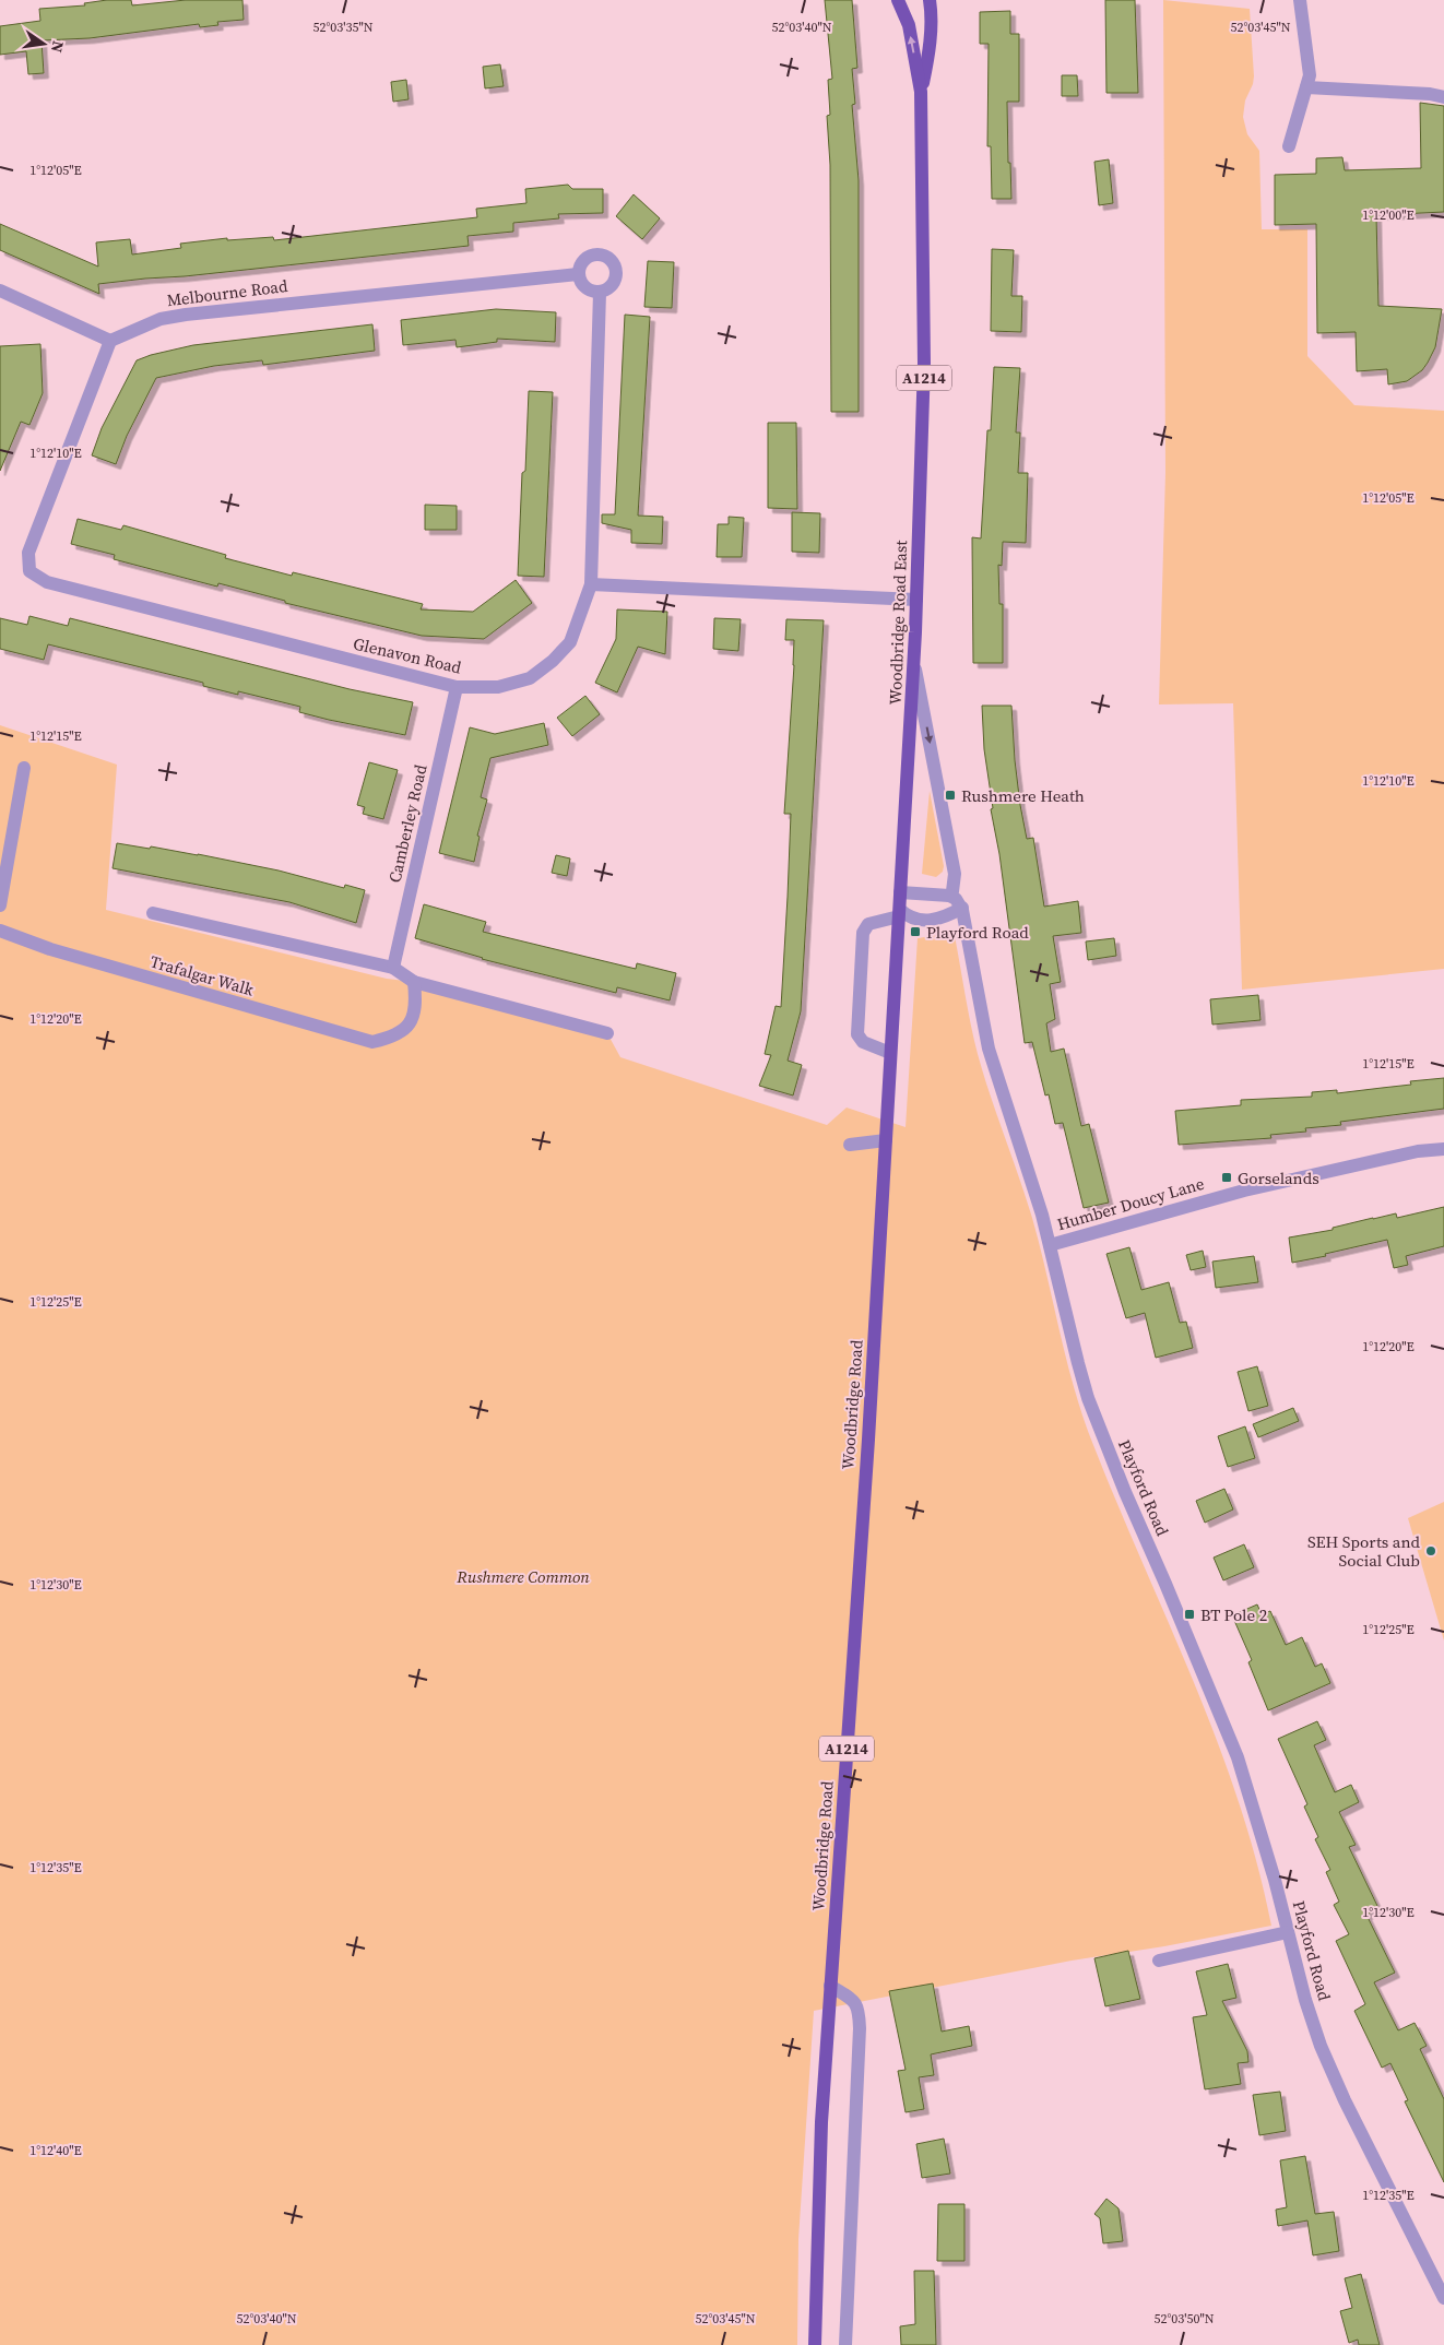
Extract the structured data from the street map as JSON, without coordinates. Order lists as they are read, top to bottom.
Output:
{
  "streets": {
    "main road": ["A1214", "Woodbridge Road East", "Woodbridge Road"],
    "street": [
      "Melbourne Road",
      "Glenavon Road",
      "Camberley Road",
      "Trafalgar Walk",
      "Humber Doucy Lane",
      "Playford Road"
    ]
  },
  "crossings": [
    ["Melbourne Road", "Glenavon Road"],
    ["Woodbridge Road East", "Woodbridge Road"],
    ["Glenavon Road", "Camberley Road"],
    ["Humber Doucy Lane", "Playford Road"]
  ],
  "parks": ["Rushmere Common"],
  "places": {
    "transit": [
      "Rushmere Heath",
      "Playford Road",
      "Gorselands",
      "BT Pole 2"
    ],
    "other": ["SEH Sports and Social Club"]
  },
  "north": "right",
  "coordinates": [
    "52°03'40\"N",
    "52°03'45\"N",
    "52°03'35\"N",
    "1°12'05\"E",
    "1°12'00\"E",
    "1°12'10\"E",
    "1°12'15\"E",
    "1°12'20\"E",
    "1°12'25\"E",
    "1°12'30\"E",
    "1°12'35\"E",
    "1°12'40\"E",
    "52°03'50\"N"
  ]
}
